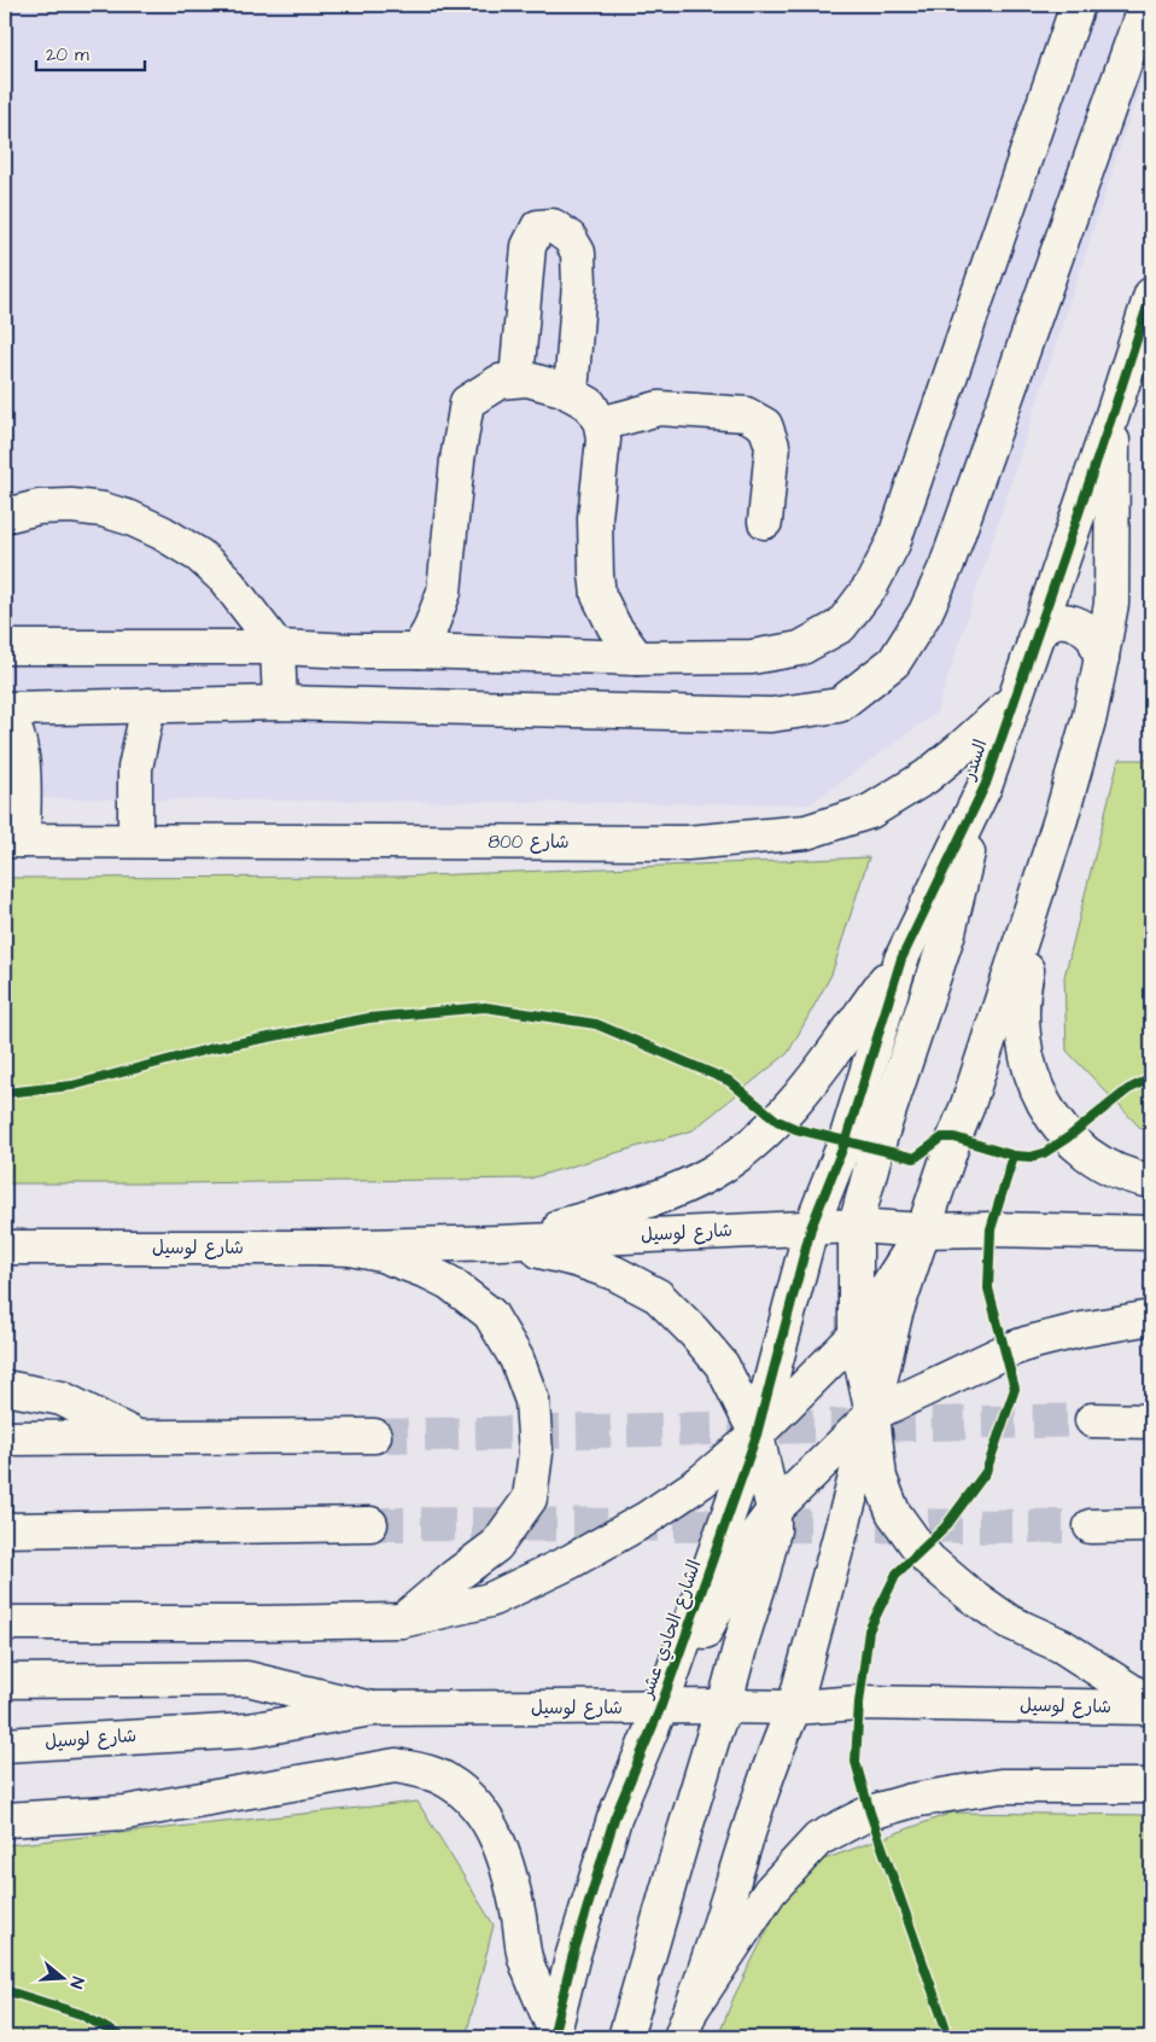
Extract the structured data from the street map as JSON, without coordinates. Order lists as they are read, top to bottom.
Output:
{
  "streets": {
    "main road": [
      "السدر",
      "شارع 800",
      "شارع لوسيل",
      "الشارع الحادي عشر"
    ]
  },
  "crossings": [
    ["السدر", "شارع 800"],
    ["السدر", "شارع لوسيل"],
    ["السدر", "الشارع الحادي عشر"],
    ["شارع لوسيل", "الشارع الحادي عشر"]
  ],
  "scale_bar": "20 m",
  "north": "right"
}
